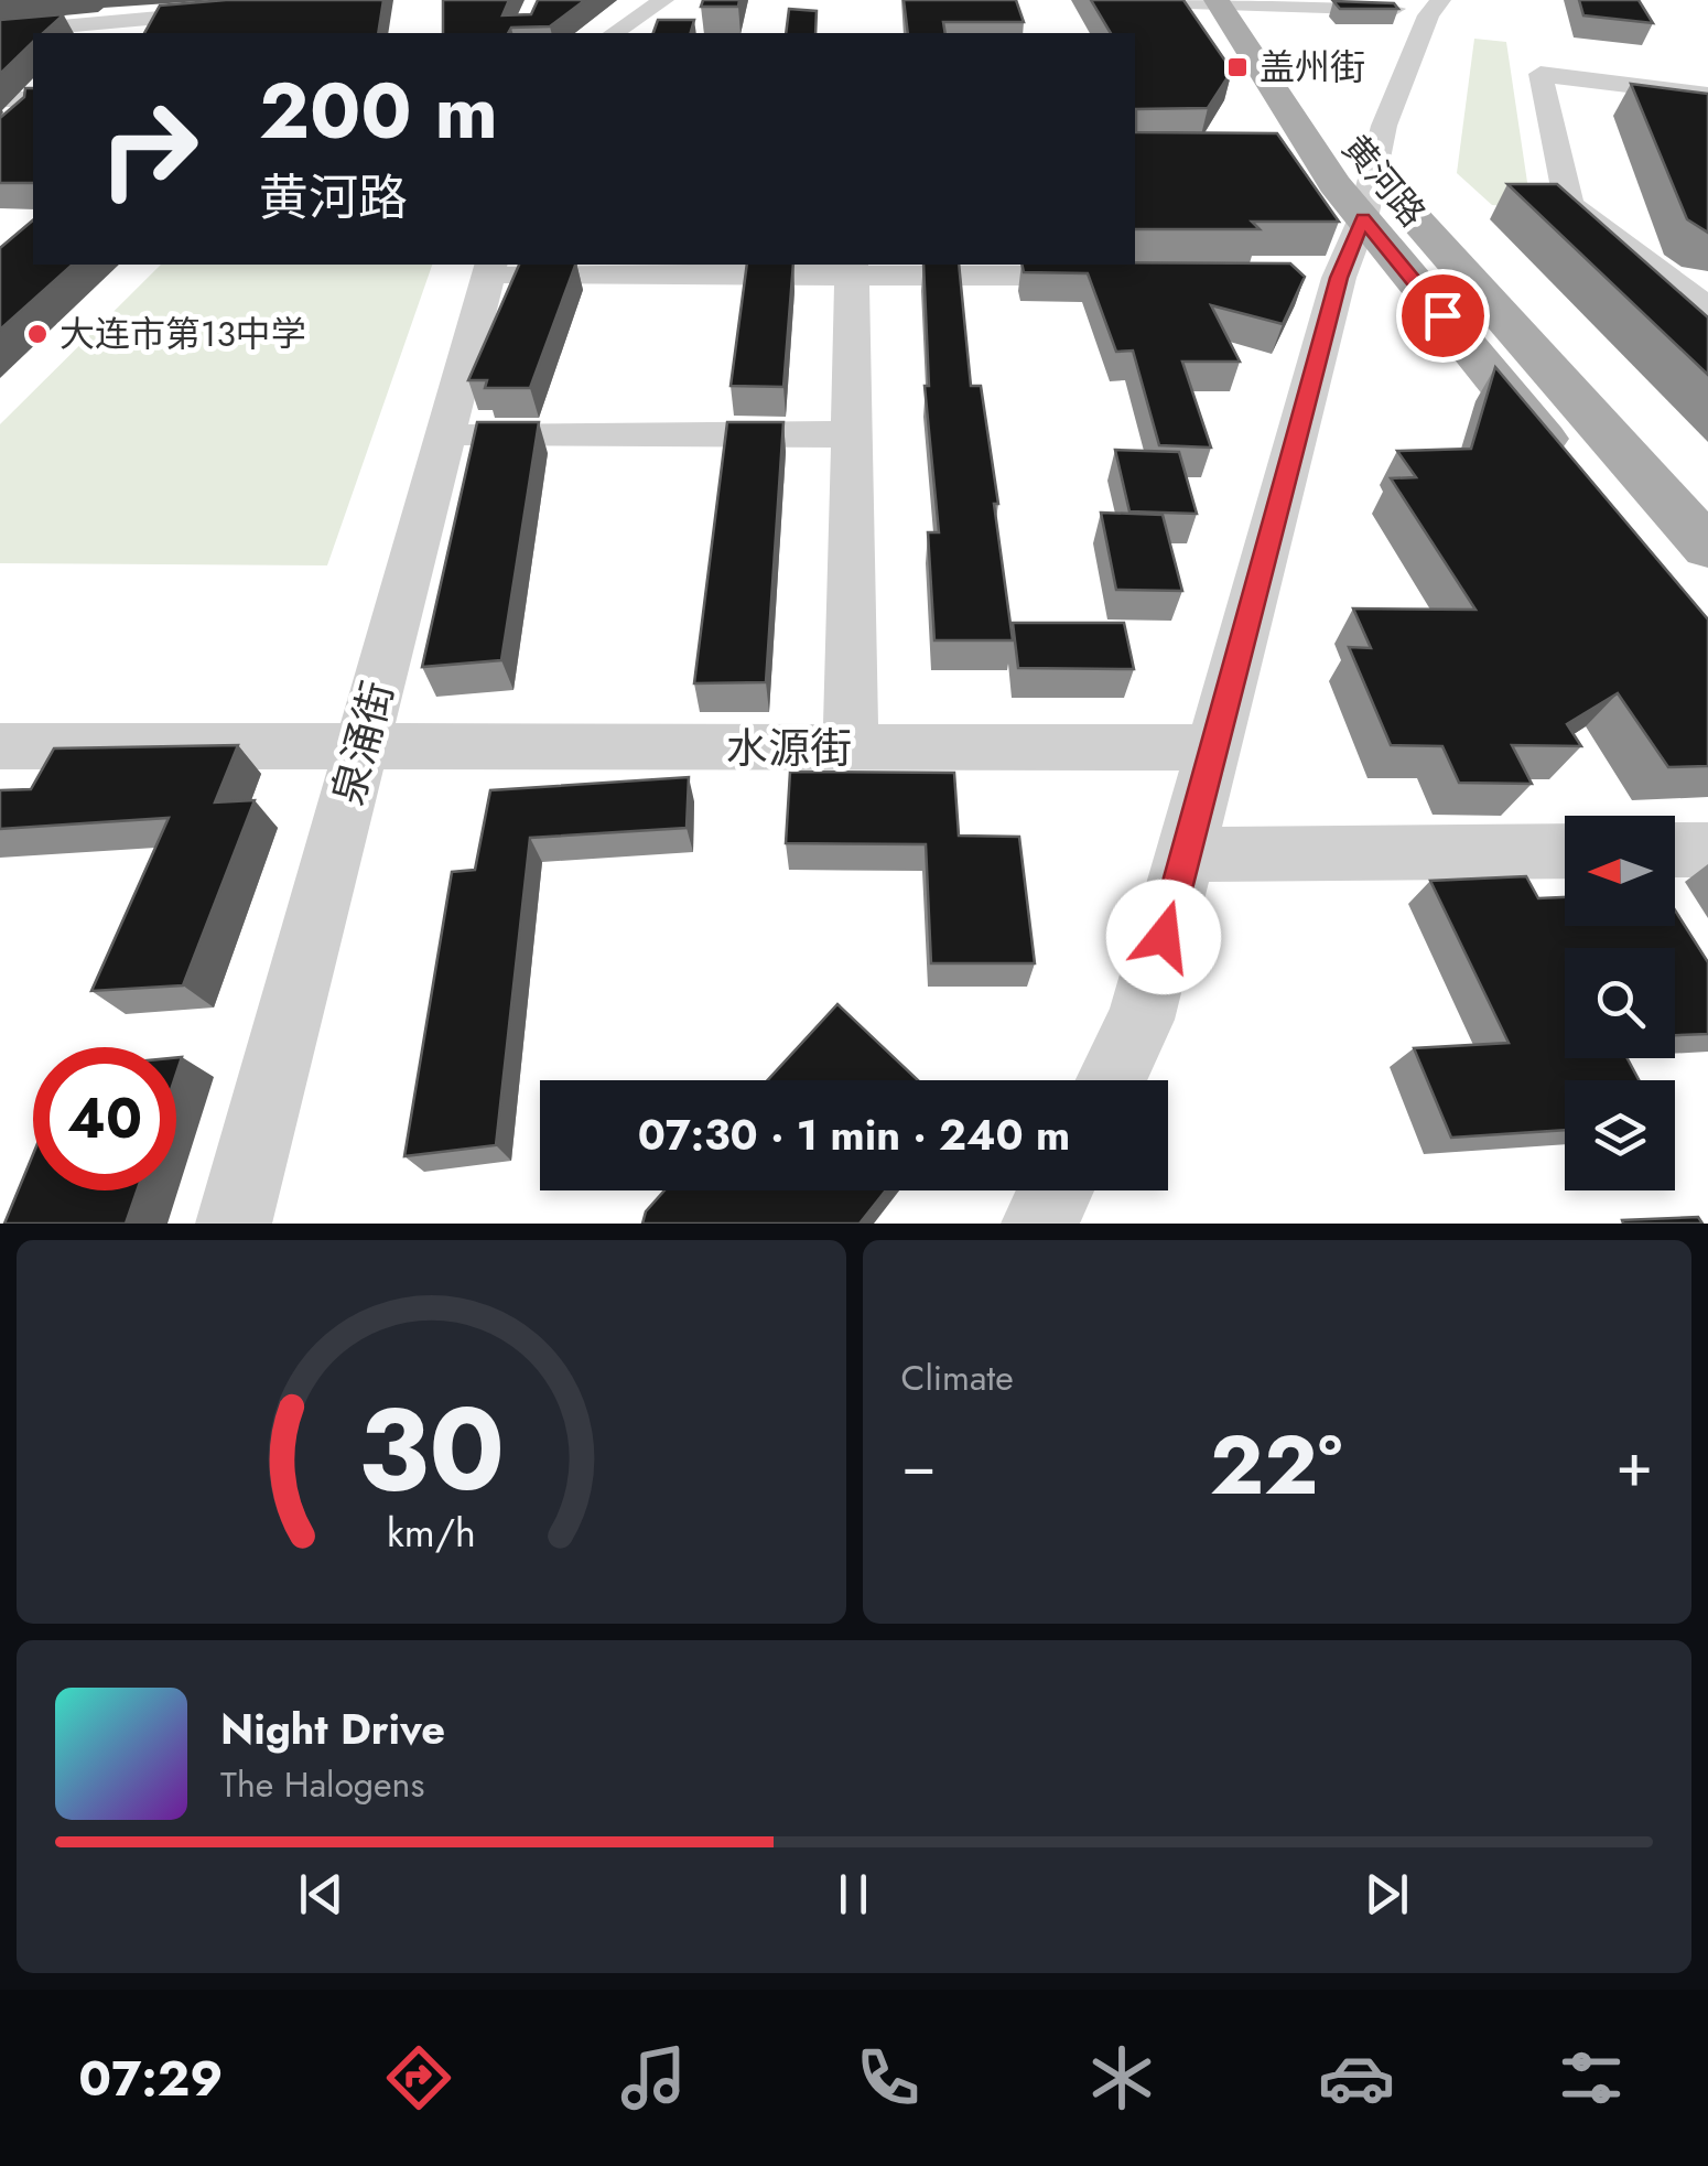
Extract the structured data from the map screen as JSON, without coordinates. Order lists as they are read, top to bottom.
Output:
{
  "streets": {
    "main road": ["黄河路"],
    "street": ["泉涌街", "水源街"]
  },
  "crossings": [
    ["泉涌街", "水源街"]
  ],
  "places": {
    "transit": ["盖州街"],
    "other": ["大连市第13中学"]
  },
  "north": "left",
  "page": {
    "turn": ["200 m", "黄河路"],
    "limit": "40",
    "trip": "07:30 · 1 min · 240 m",
    "tile": "Climate",
    "heat": ["−", "22°", "+"],
    "song": ["Night Drive", "The Halogens"],
    "tabs": "07:29",
    "gauge": ["30", "km/h"]
  }
}
